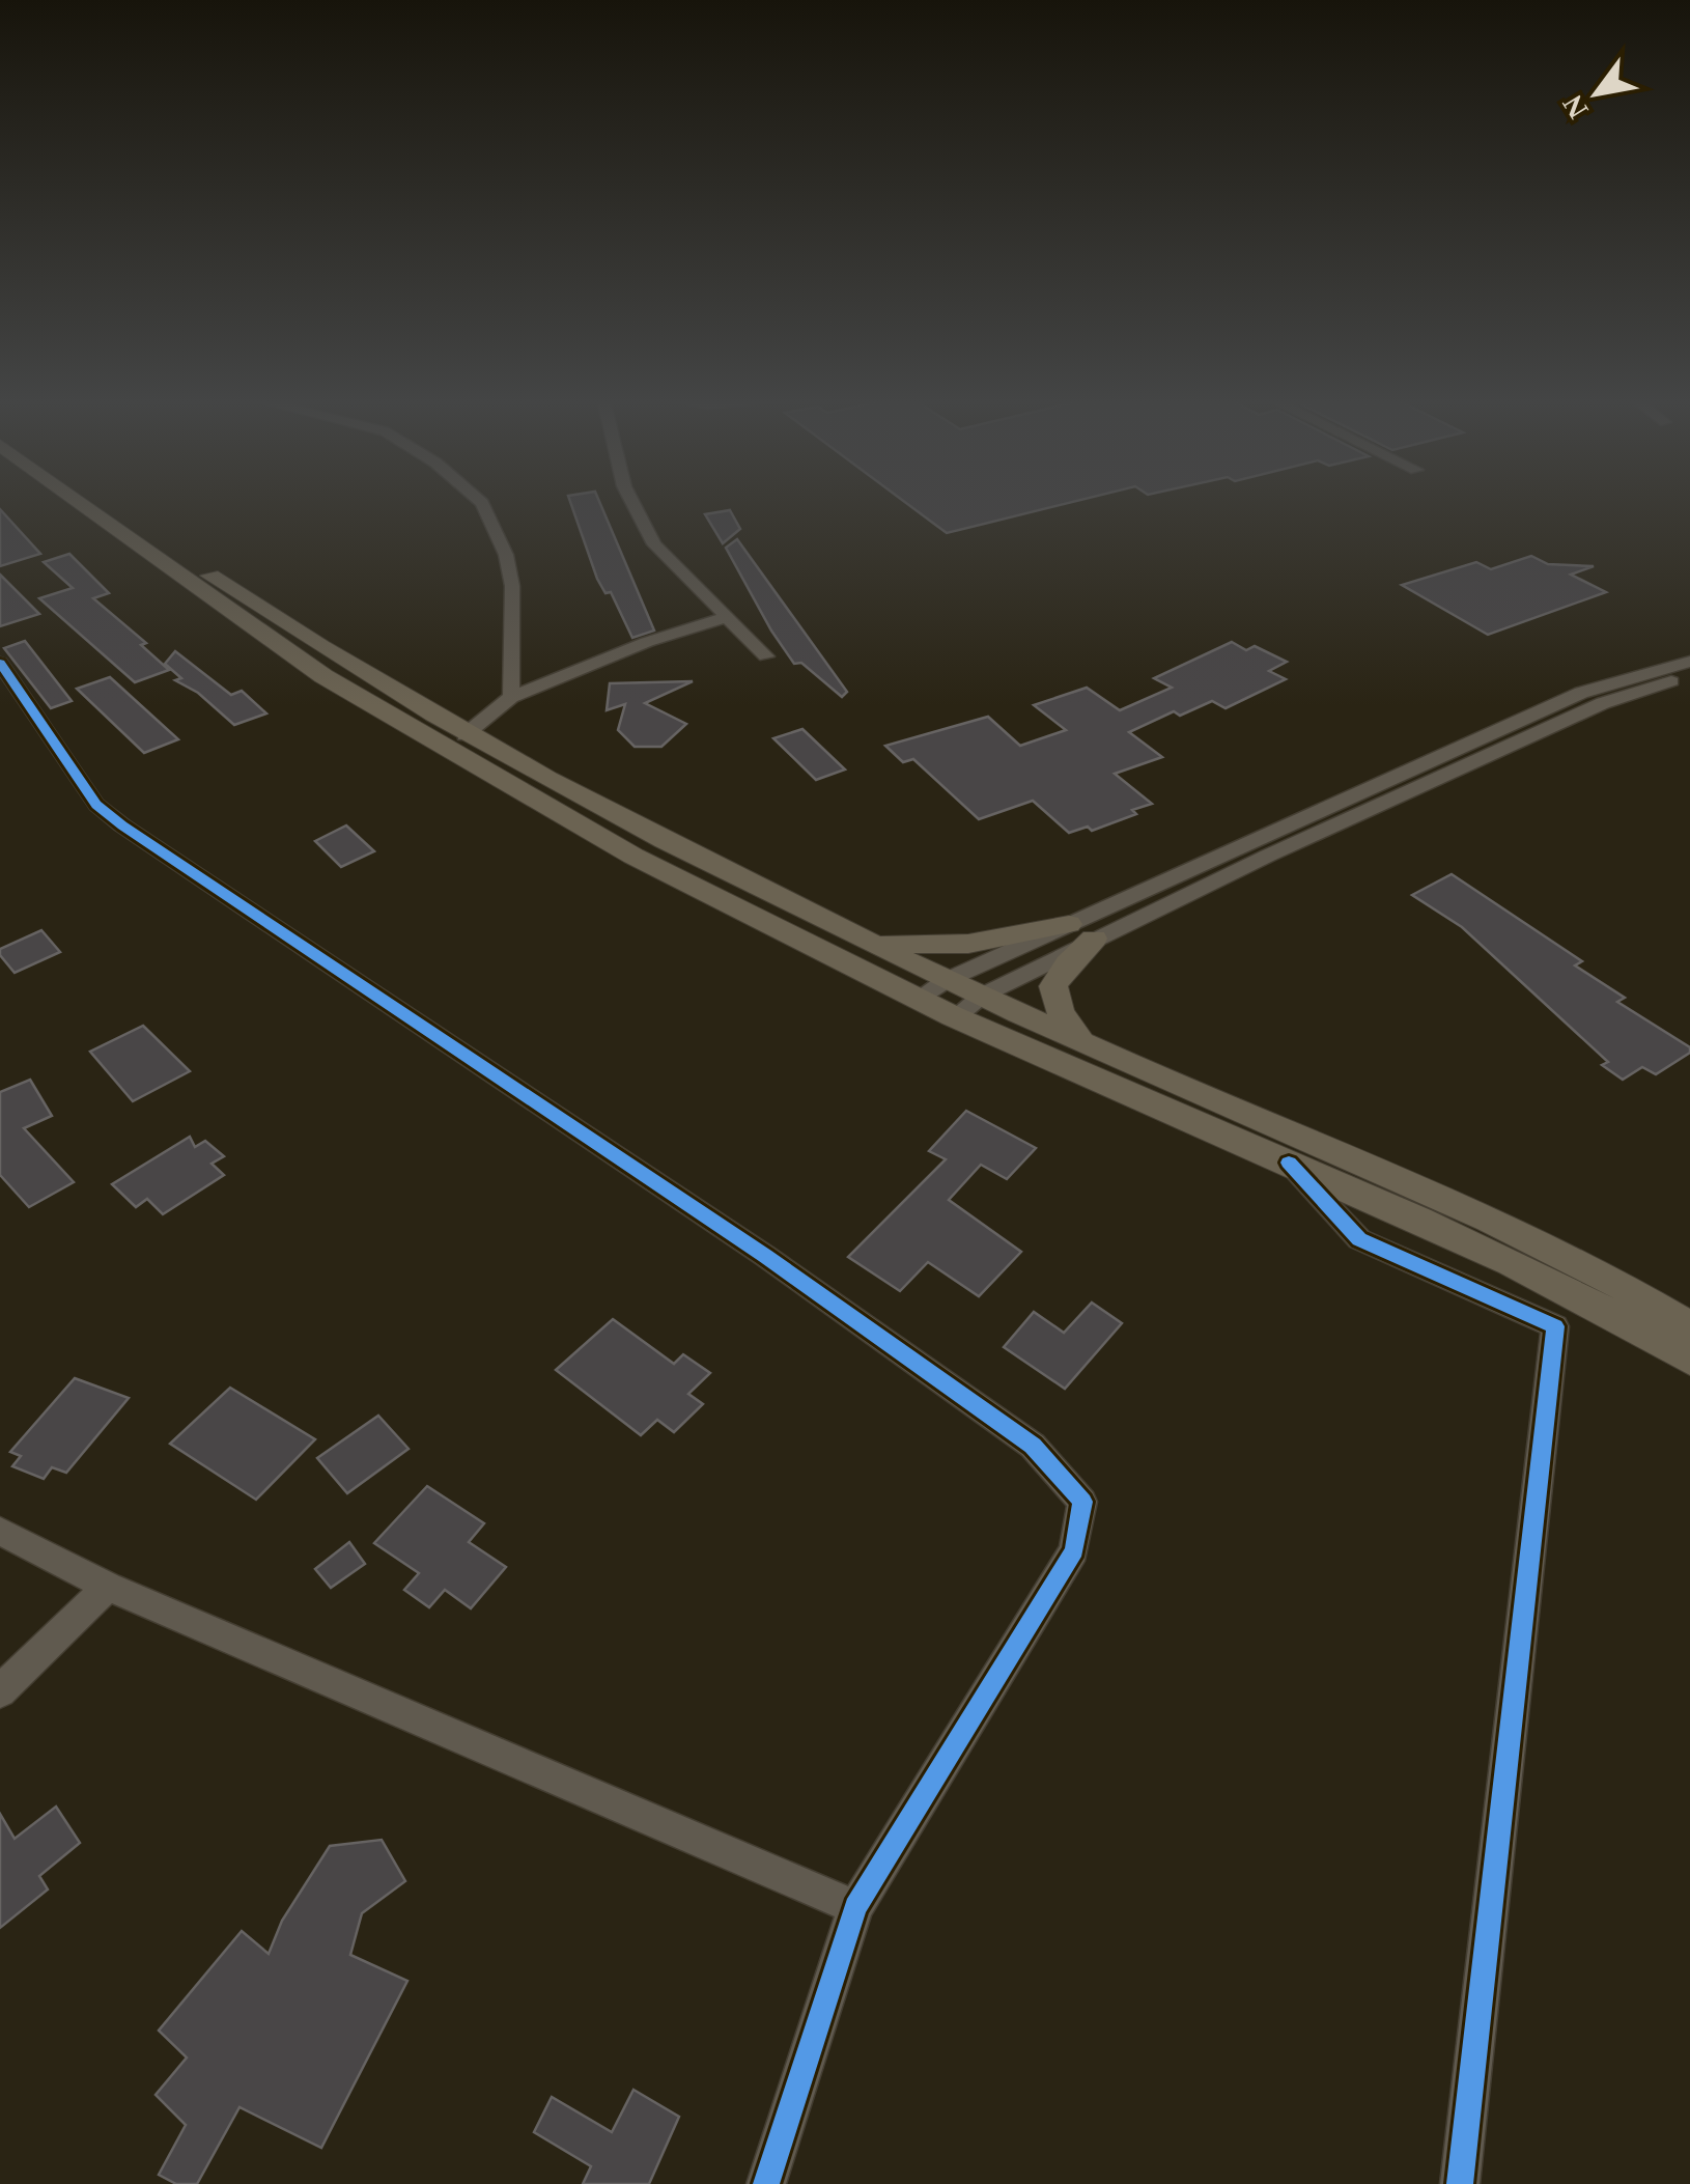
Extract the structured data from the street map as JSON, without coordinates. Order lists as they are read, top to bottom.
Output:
{
  "north": "bottom left"
}
